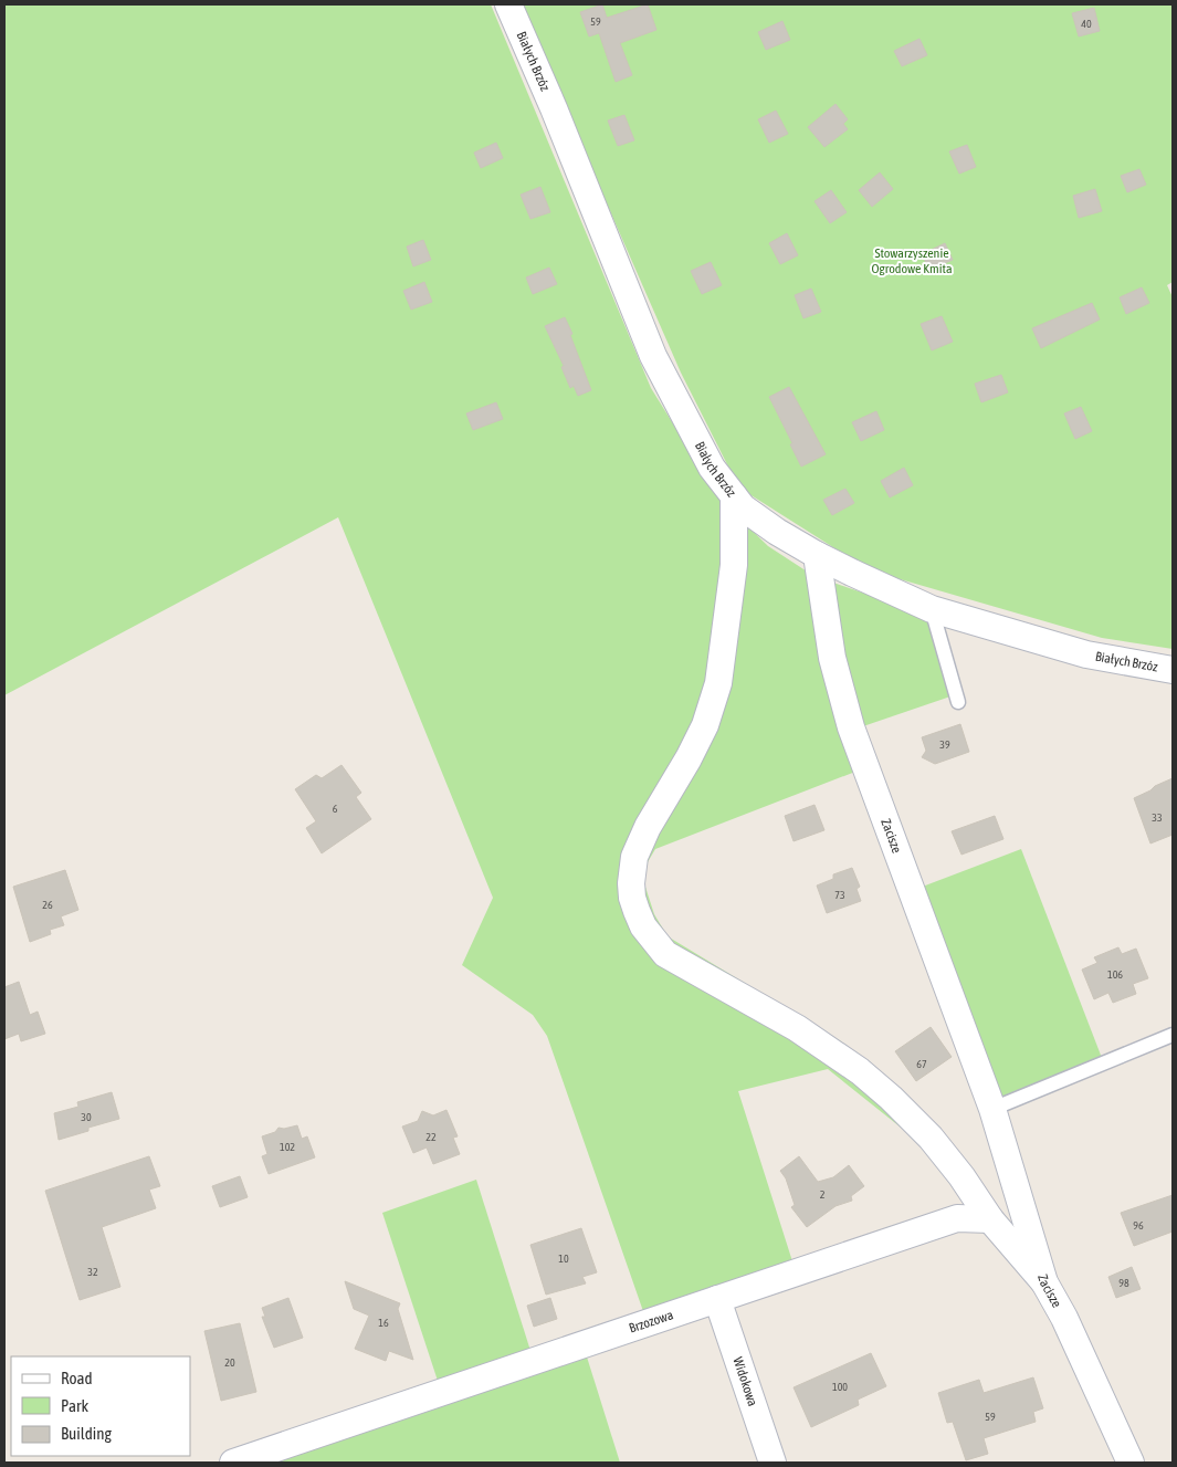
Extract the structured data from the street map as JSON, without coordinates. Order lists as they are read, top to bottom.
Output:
{
  "streets": {
    "street": [
      "Białych Brzóz",
      "Zacisze",
      "Brzozowa",
      "Widokowa"
    ]
  },
  "crossings": [
    ["Białych Brzóz", "Zacisze"],
    ["Brzozowa", "Widokowa"]
  ],
  "parks": ["Stowarzyszenie Ogrodowe Kmita"],
  "house_numbers": [
    "59",
    "40",
    "39",
    "6",
    "33",
    "73",
    "26",
    "106",
    "67",
    "30",
    "22",
    "102",
    "2",
    "96",
    "10",
    "32",
    "98",
    "16",
    "20",
    "100",
    "59"
  ],
  "legend": ["Road", "Park", "Building"]
}
